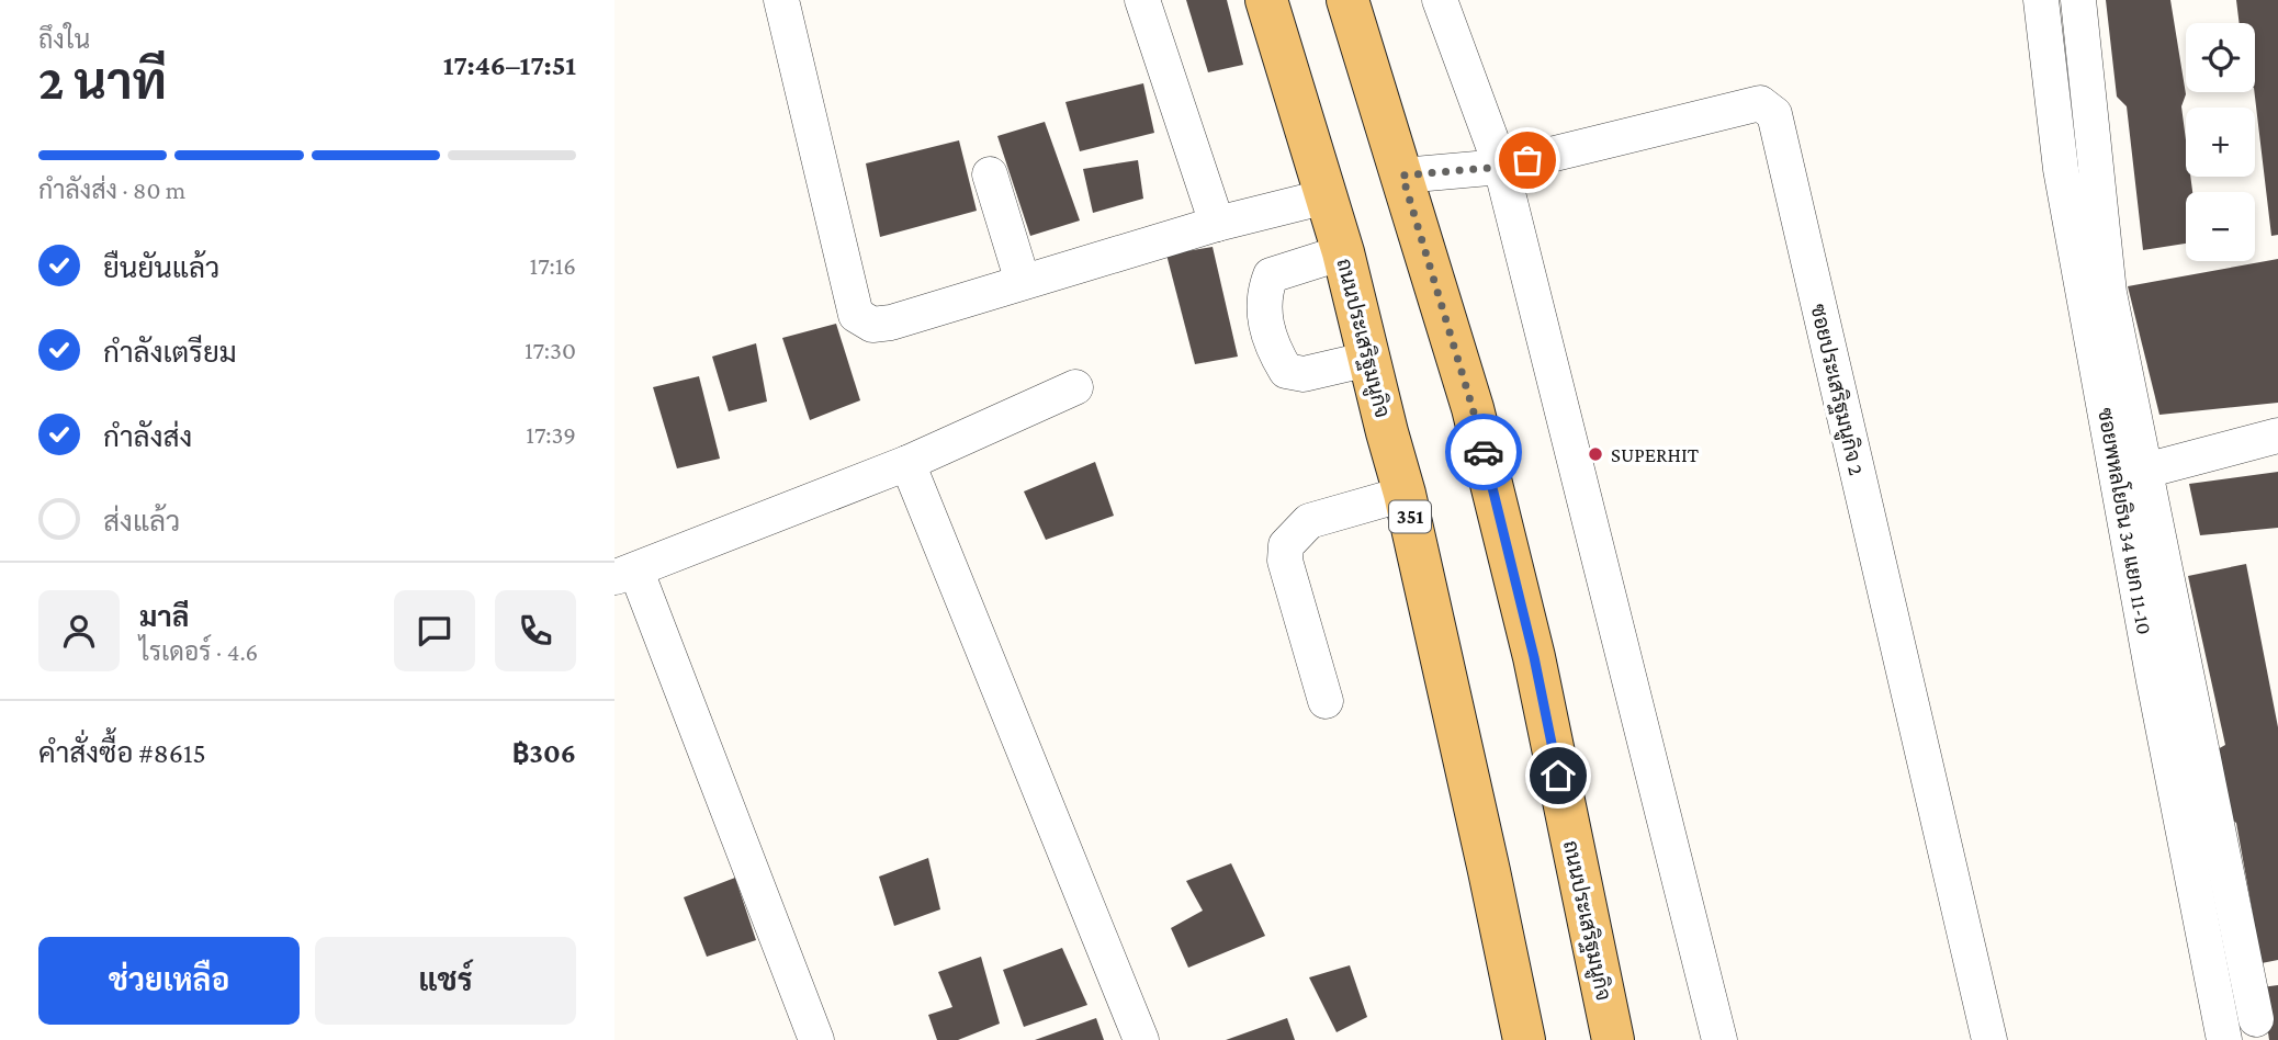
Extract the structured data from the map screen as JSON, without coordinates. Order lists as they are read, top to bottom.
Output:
{
  "streets": {
    "main road": ["ถนนประเสริฐมนูกิจ", "351"],
    "street": ["ซอยประเสริฐมนูกิจ 2", "ซอยพหลโยธิน 34 แยก 11-10"]
  },
  "crossings": [
    ["ถนนประเสริฐมนูกิจ", "ซอยประเสริฐมนูกิจ 2"]
  ],
  "places": ["SUPERHIT"],
  "page": {
    "heading": ["2 นาที", "ถึงใน", "17:46–17:51"],
    "panel": [
      "มาลี",
      "ไรเดอร์ · 4.6",
      "คำสั่งซื้อ #8615",
      "฿306"
    ],
    "map_buttons": ["+", "−"],
    "bar": "กำลังส่ง · 80 m",
    "list": [
      ["ยืนยันแล้ว", "17:16"],
      ["กำลังเตรียม", "17:30"],
      ["กำลังส่ง", "17:39"],
      "ส่งแล้ว"
    ],
    "buttons": ["ช่วยเหลือ", "แชร์"]
  }
}
